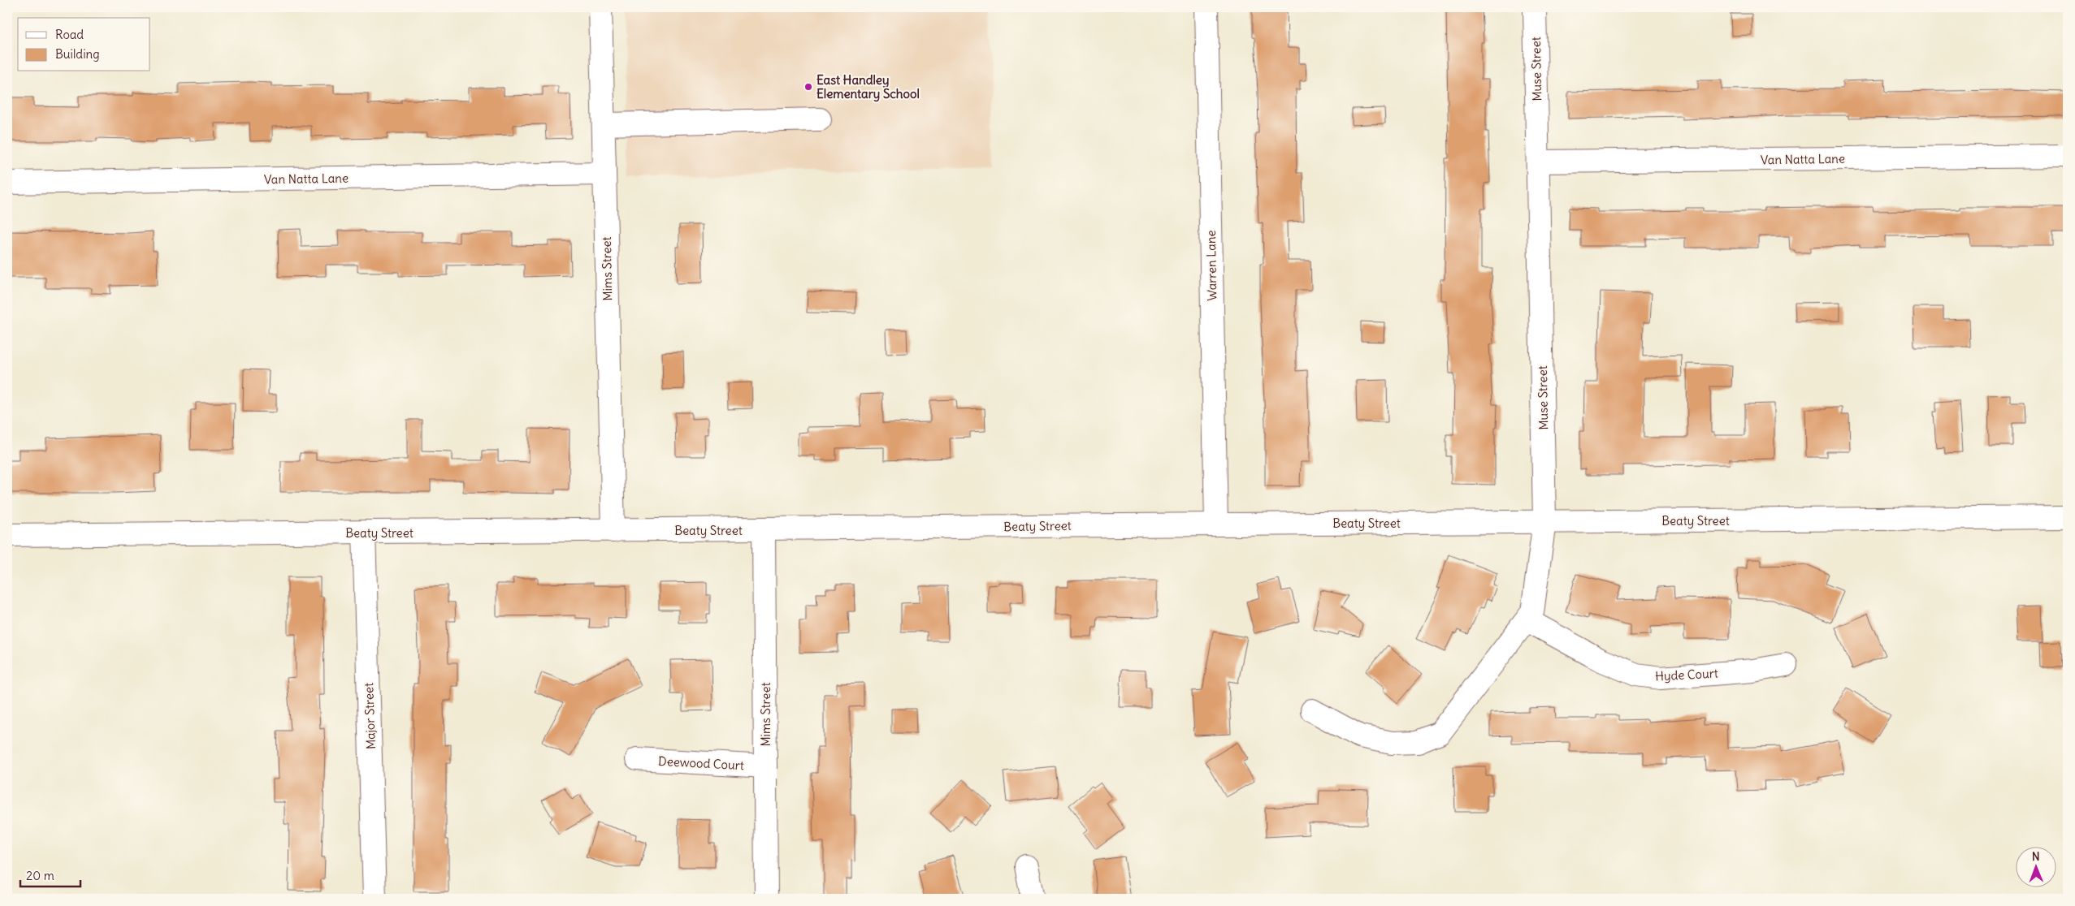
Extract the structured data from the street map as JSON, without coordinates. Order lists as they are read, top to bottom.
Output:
{
  "streets": {
    "street": [
      "Muse Street",
      "Van Natta Lane",
      "Warren Lane",
      "Mims Street",
      "Beaty Street",
      "Hyde Court",
      "Major Street",
      "Deewood Court"
    ]
  },
  "crossings": [
    ["Muse Street", "Van Natta Lane"],
    ["Muse Street", "Beaty Street"],
    ["Muse Street", "Hyde Court"],
    ["Van Natta Lane", "Mims Street"],
    ["Warren Lane", "Beaty Street"],
    ["Mims Street", "Beaty Street"],
    ["Mims Street", "Deewood Court"],
    ["Beaty Street", "Major Street"]
  ],
  "places": ["East Handley Elementary School"],
  "legend": ["Road", "Building"],
  "scale_bar": "20 m",
  "north": "top"
}
